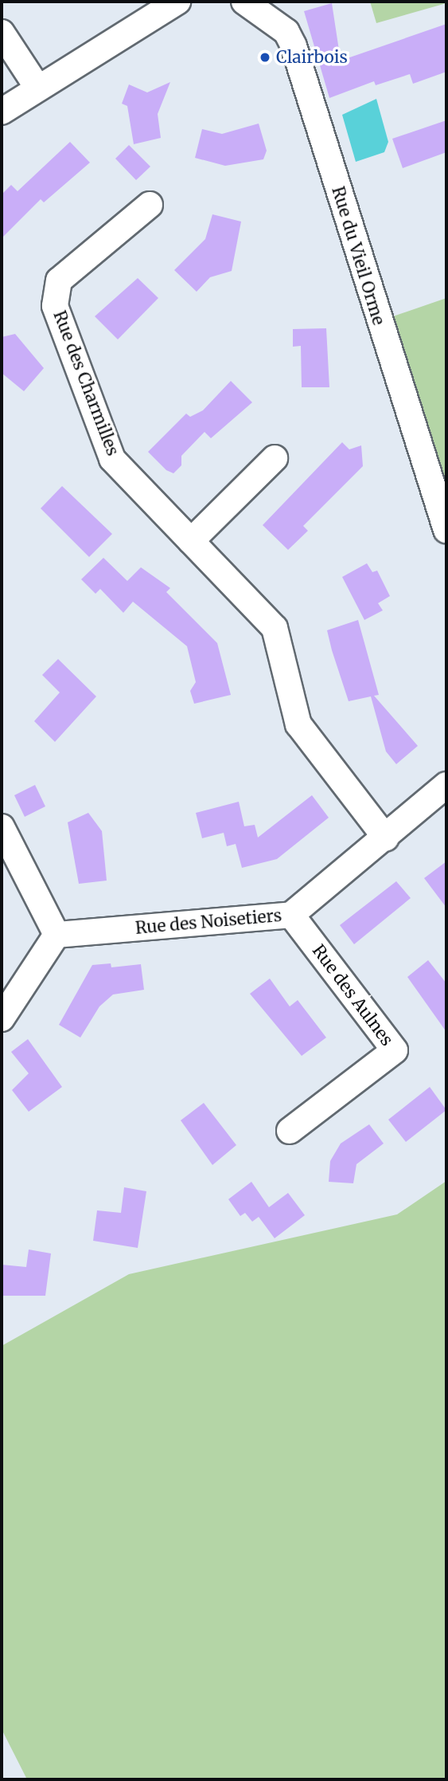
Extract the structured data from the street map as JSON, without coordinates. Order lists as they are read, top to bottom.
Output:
{
  "streets": {
    "street": [
      "Rue du Vieil Orme",
      "Rue des Charmilles",
      "Rue des Noisetiers",
      "Rue des Aulnes"
    ]
  },
  "crossings": [
    ["Rue des Charmilles", "Rue des Noisetiers"],
    ["Rue des Noisetiers", "Rue des Aulnes"]
  ],
  "places": ["Clairbois"]
}
